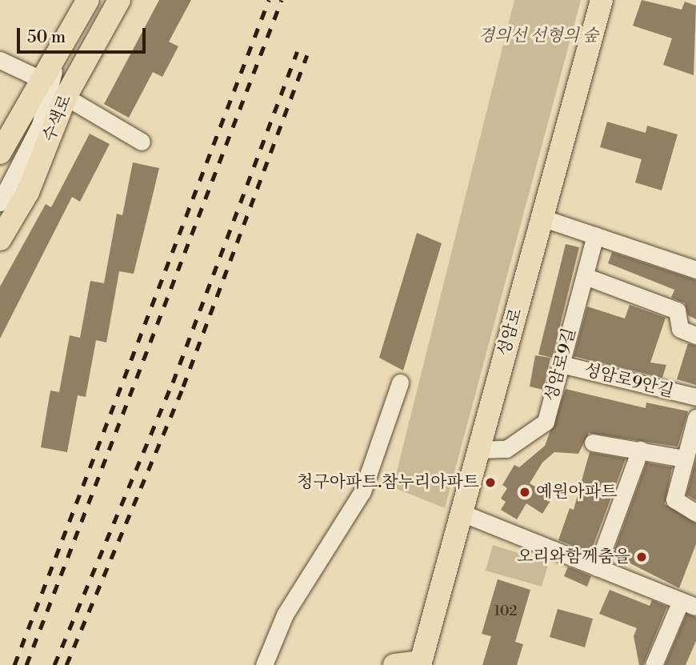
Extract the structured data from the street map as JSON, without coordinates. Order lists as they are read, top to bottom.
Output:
{
  "streets": {
    "main road": ["수색로", "성암로"],
    "street": ["성암로9길", "성암로9안길"]
  },
  "crossings": [
    ["성암로", "성암로9길"],
    ["성암로9길", "성암로9안길"]
  ],
  "parks": ["경의선 선형의 숲"],
  "places": ["청구아파트.참누리아파트", "예원아파트", "오리와함께춤을"],
  "house_numbers": ["102"],
  "scale_bar": "50 m"
}
